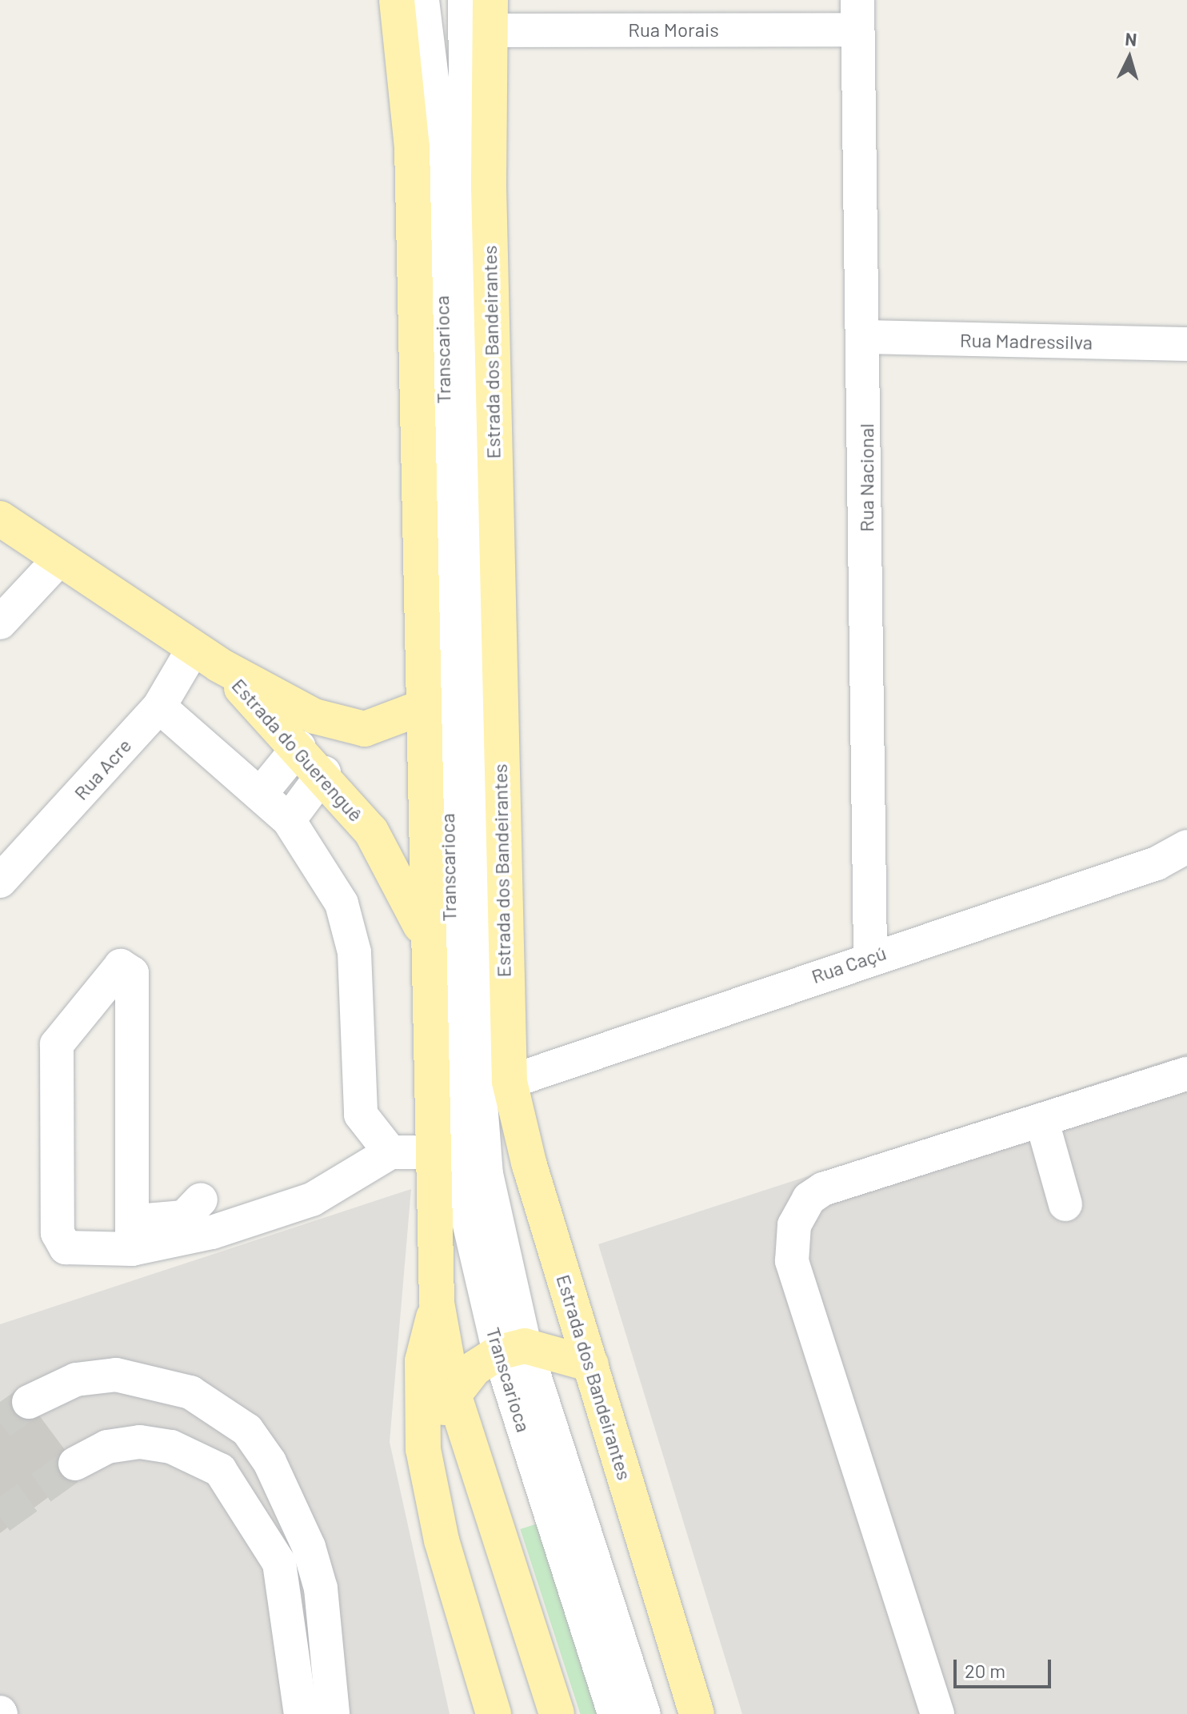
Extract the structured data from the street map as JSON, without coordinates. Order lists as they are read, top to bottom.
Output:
{
  "streets": {
    "main road": ["Estrada dos Bandeirantes", "Estrada do Guerenguê"],
    "street": [
      "Rua Morais",
      "Rua Madressilva",
      "Transcarioca",
      "Rua Nacional",
      "Rua Acre",
      "Rua Caçú"
    ]
  },
  "crossings": [
    ["Rua Morais", "Estrada dos Bandeirantes"],
    ["Rua Morais", "Rua Nacional"],
    ["Rua Madressilva", "Rua Nacional"],
    ["Estrada dos Bandeirantes", "Rua Caçú"],
    ["Rua Nacional", "Rua Caçú"],
    ["Estrada do Guerenguê", "Rua Acre"]
  ],
  "scale_bar": "20 m",
  "north": "top"
}
